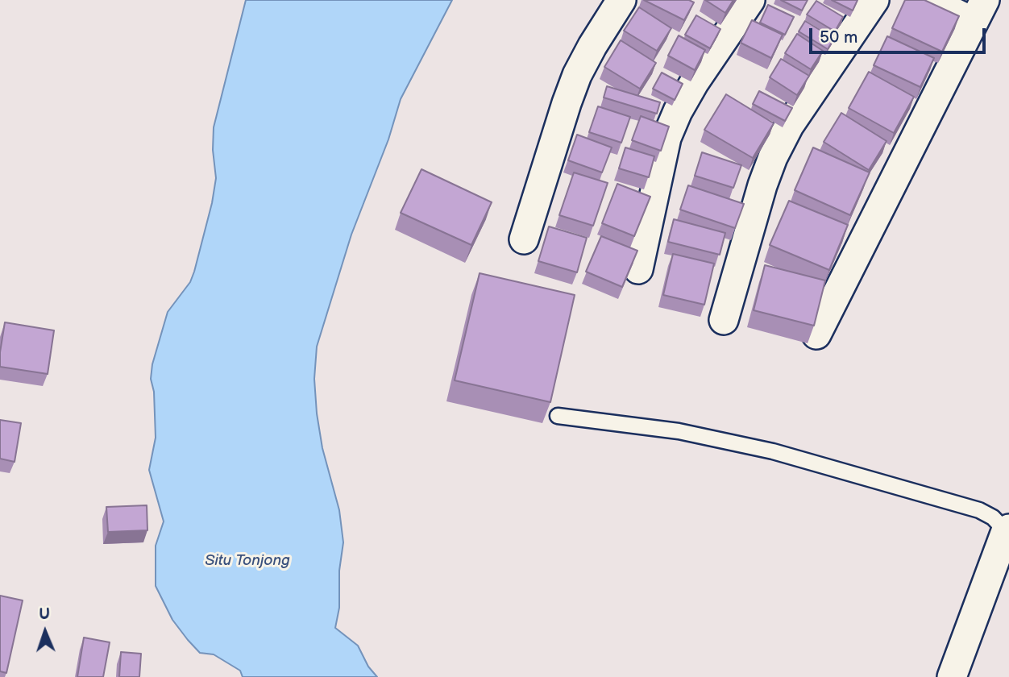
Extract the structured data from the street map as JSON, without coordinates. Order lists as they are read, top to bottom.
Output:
{
  "water": ["Situ Tonjong"],
  "scale_bar": "50 m",
  "north": "top"
}
